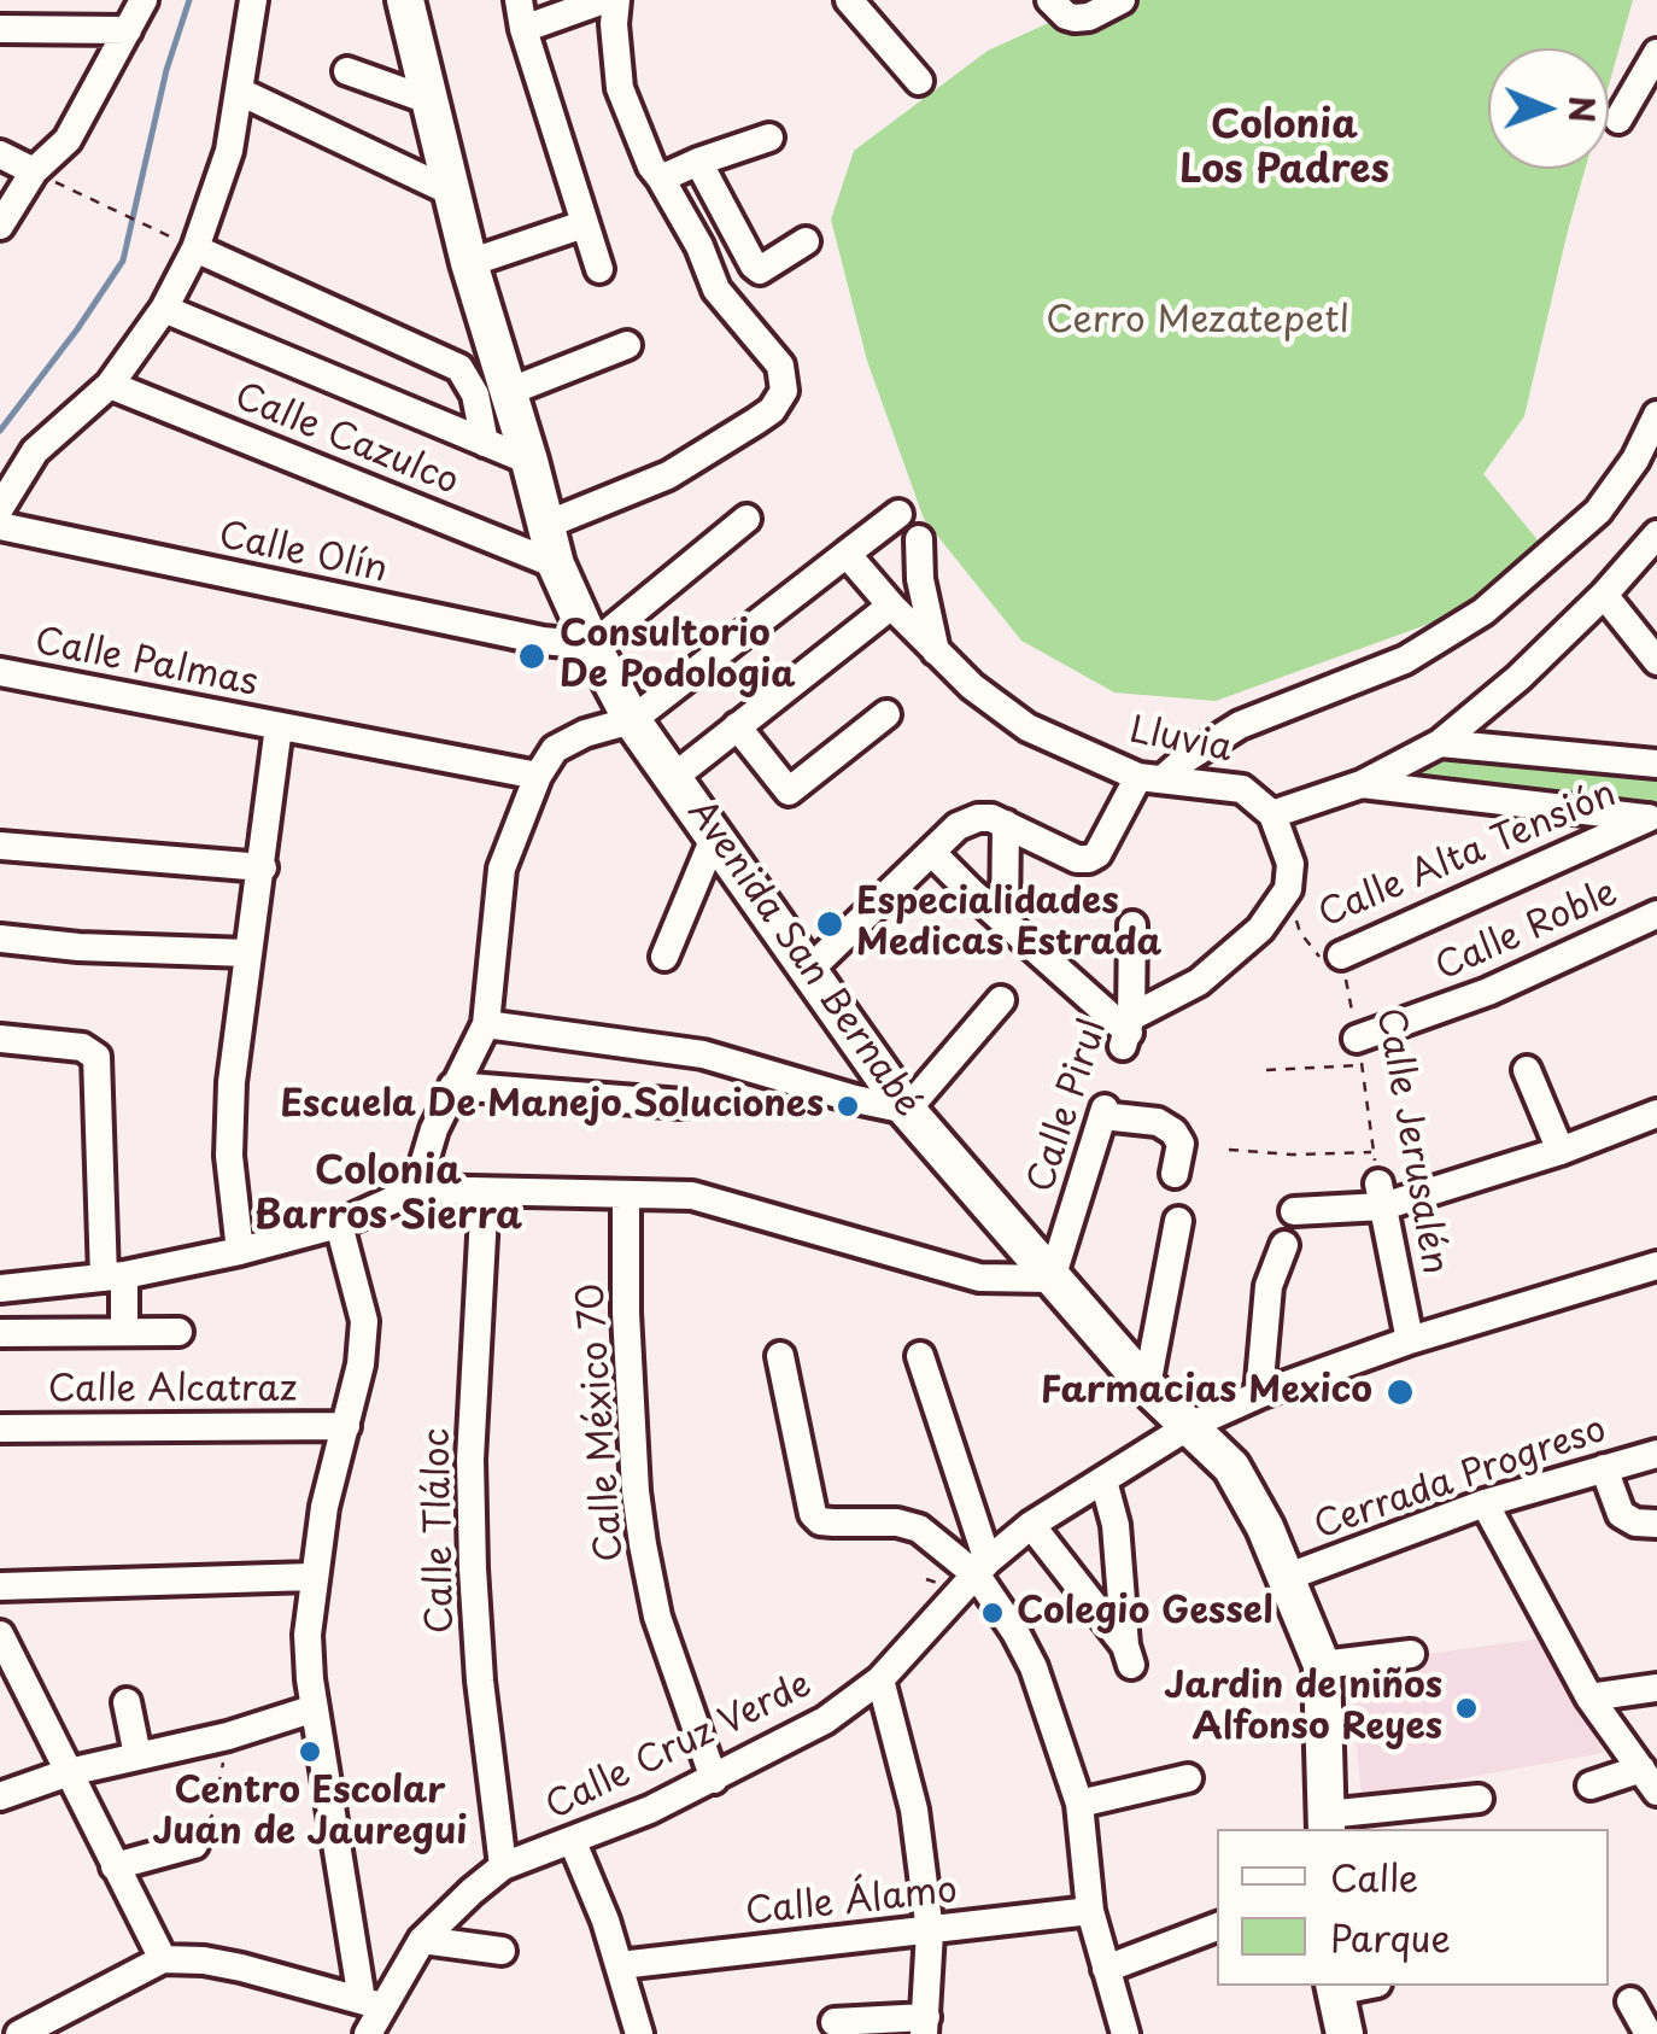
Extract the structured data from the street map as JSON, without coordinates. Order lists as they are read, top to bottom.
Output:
{
  "streets": {
    "main road": ["Avenida San Bernabé"],
    "street": [
      "Calle Cazulco",
      "Calle Olín",
      "Calle Palmas",
      "Lluvia",
      "Calle Alta Tensión",
      "Calle Roble",
      "Calle Pirul",
      "Calle Jerusalén",
      "Calle Alcatraz",
      "Calle México 70",
      "Cerrada Progreso",
      "Calle Tláloc",
      "Calle Cruz Verde",
      "Calle Álamo"
    ]
  },
  "crossings": [
    ["Calle Cazulco", "Avenida San Bernabé"],
    ["Calle Olín", "Avenida San Bernabé"],
    ["Calle Alta Tensión", "Calle Pirul"],
    ["Calle Alta Tensión", "Calle Jerusalén"],
    ["Calle Roble", "Calle Jerusalén"],
    ["Avenida San Bernabé", "Calle Pirul"],
    ["Avenida San Bernabé", "Cerrada Progreso"],
    ["Avenida San Bernabé", "Calle Cruz Verde"],
    ["Calle Jerusalén", "Calle Cruz Verde"],
    ["Calle México 70", "Calle Cruz Verde"],
    ["Calle Tláloc", "Calle Cruz Verde"]
  ],
  "districts": ["Colonia Los Padres", "Colonia Barros Sierra"],
  "parks": ["Cerro Mezatepetl"],
  "places": [
    "Consultorio De Podologia",
    "Especialidades Medicas Estrada",
    "Escuela De Manejo Soluciones",
    "Farmacias Mexico",
    "Colegio Gessel",
    "Jardin de niños Alfonso Reyes",
    "Centro Escolar Juan de Jauregui"
  ],
  "legend": ["Calle", "Parque"],
  "north": "right"
}
